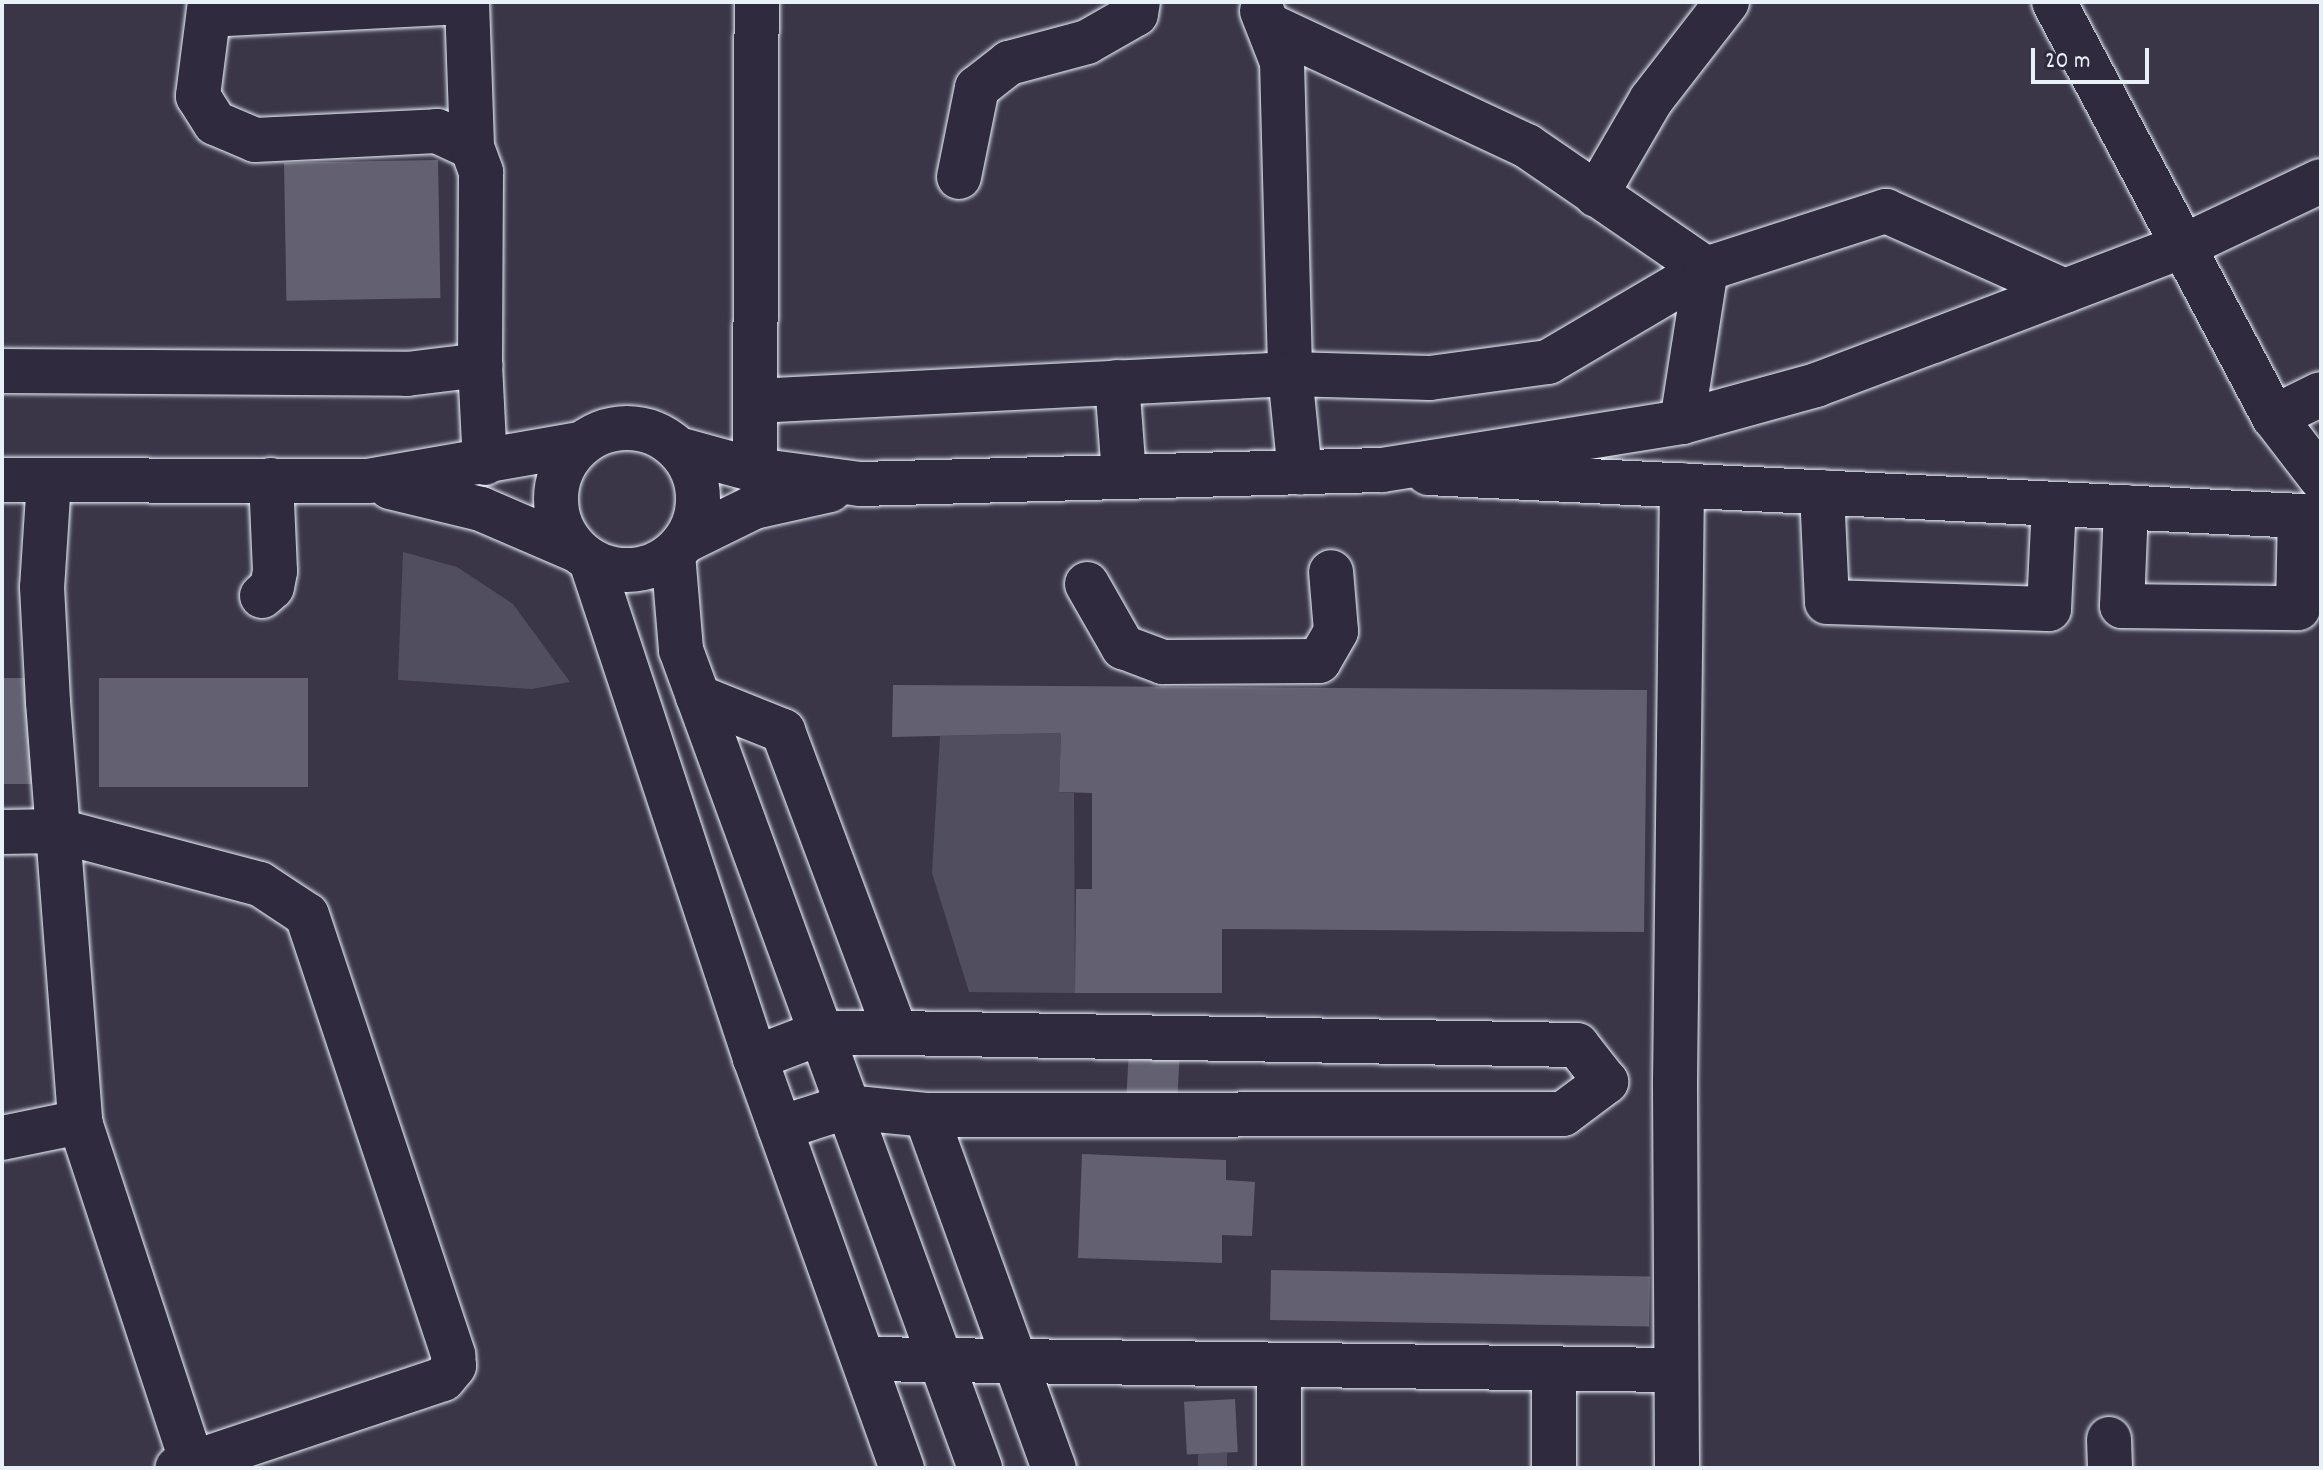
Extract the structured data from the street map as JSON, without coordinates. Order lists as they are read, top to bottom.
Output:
{
  "scale_bar": "20 m"
}
